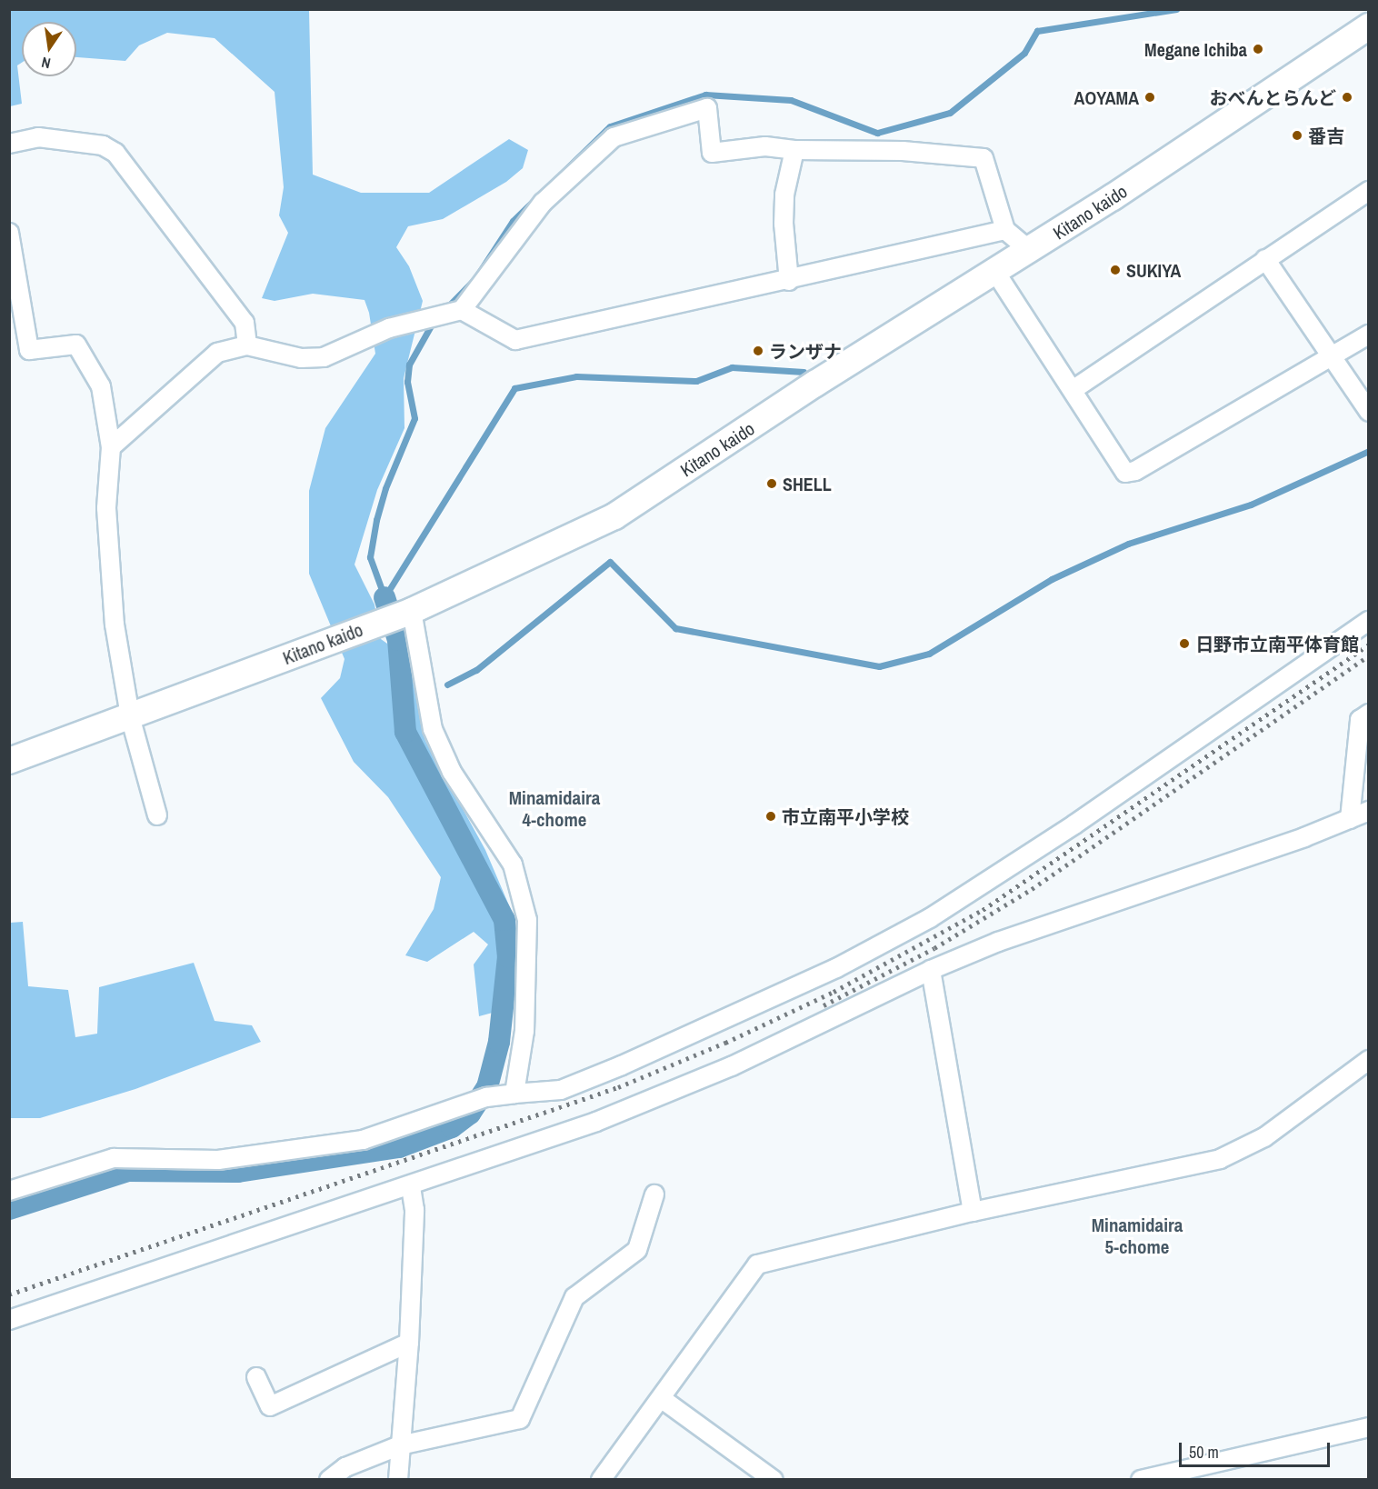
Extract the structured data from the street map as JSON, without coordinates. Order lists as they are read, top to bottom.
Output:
{
  "streets": {
    "main road": ["Kitano kaido"]
  },
  "districts": ["Minamidaira 4-chome", "Minamidaira 5-chome"],
  "places": [
    "Megane Ichiba",
    "AOYAMA",
    "おべんとらんど",
    "番吉",
    "SUKIYA",
    "ランザナ",
    "SHELL",
    "日野市立南平体育館",
    "市立南平小学校"
  ],
  "scale_bar": "50 m",
  "north": "bottom"
}
